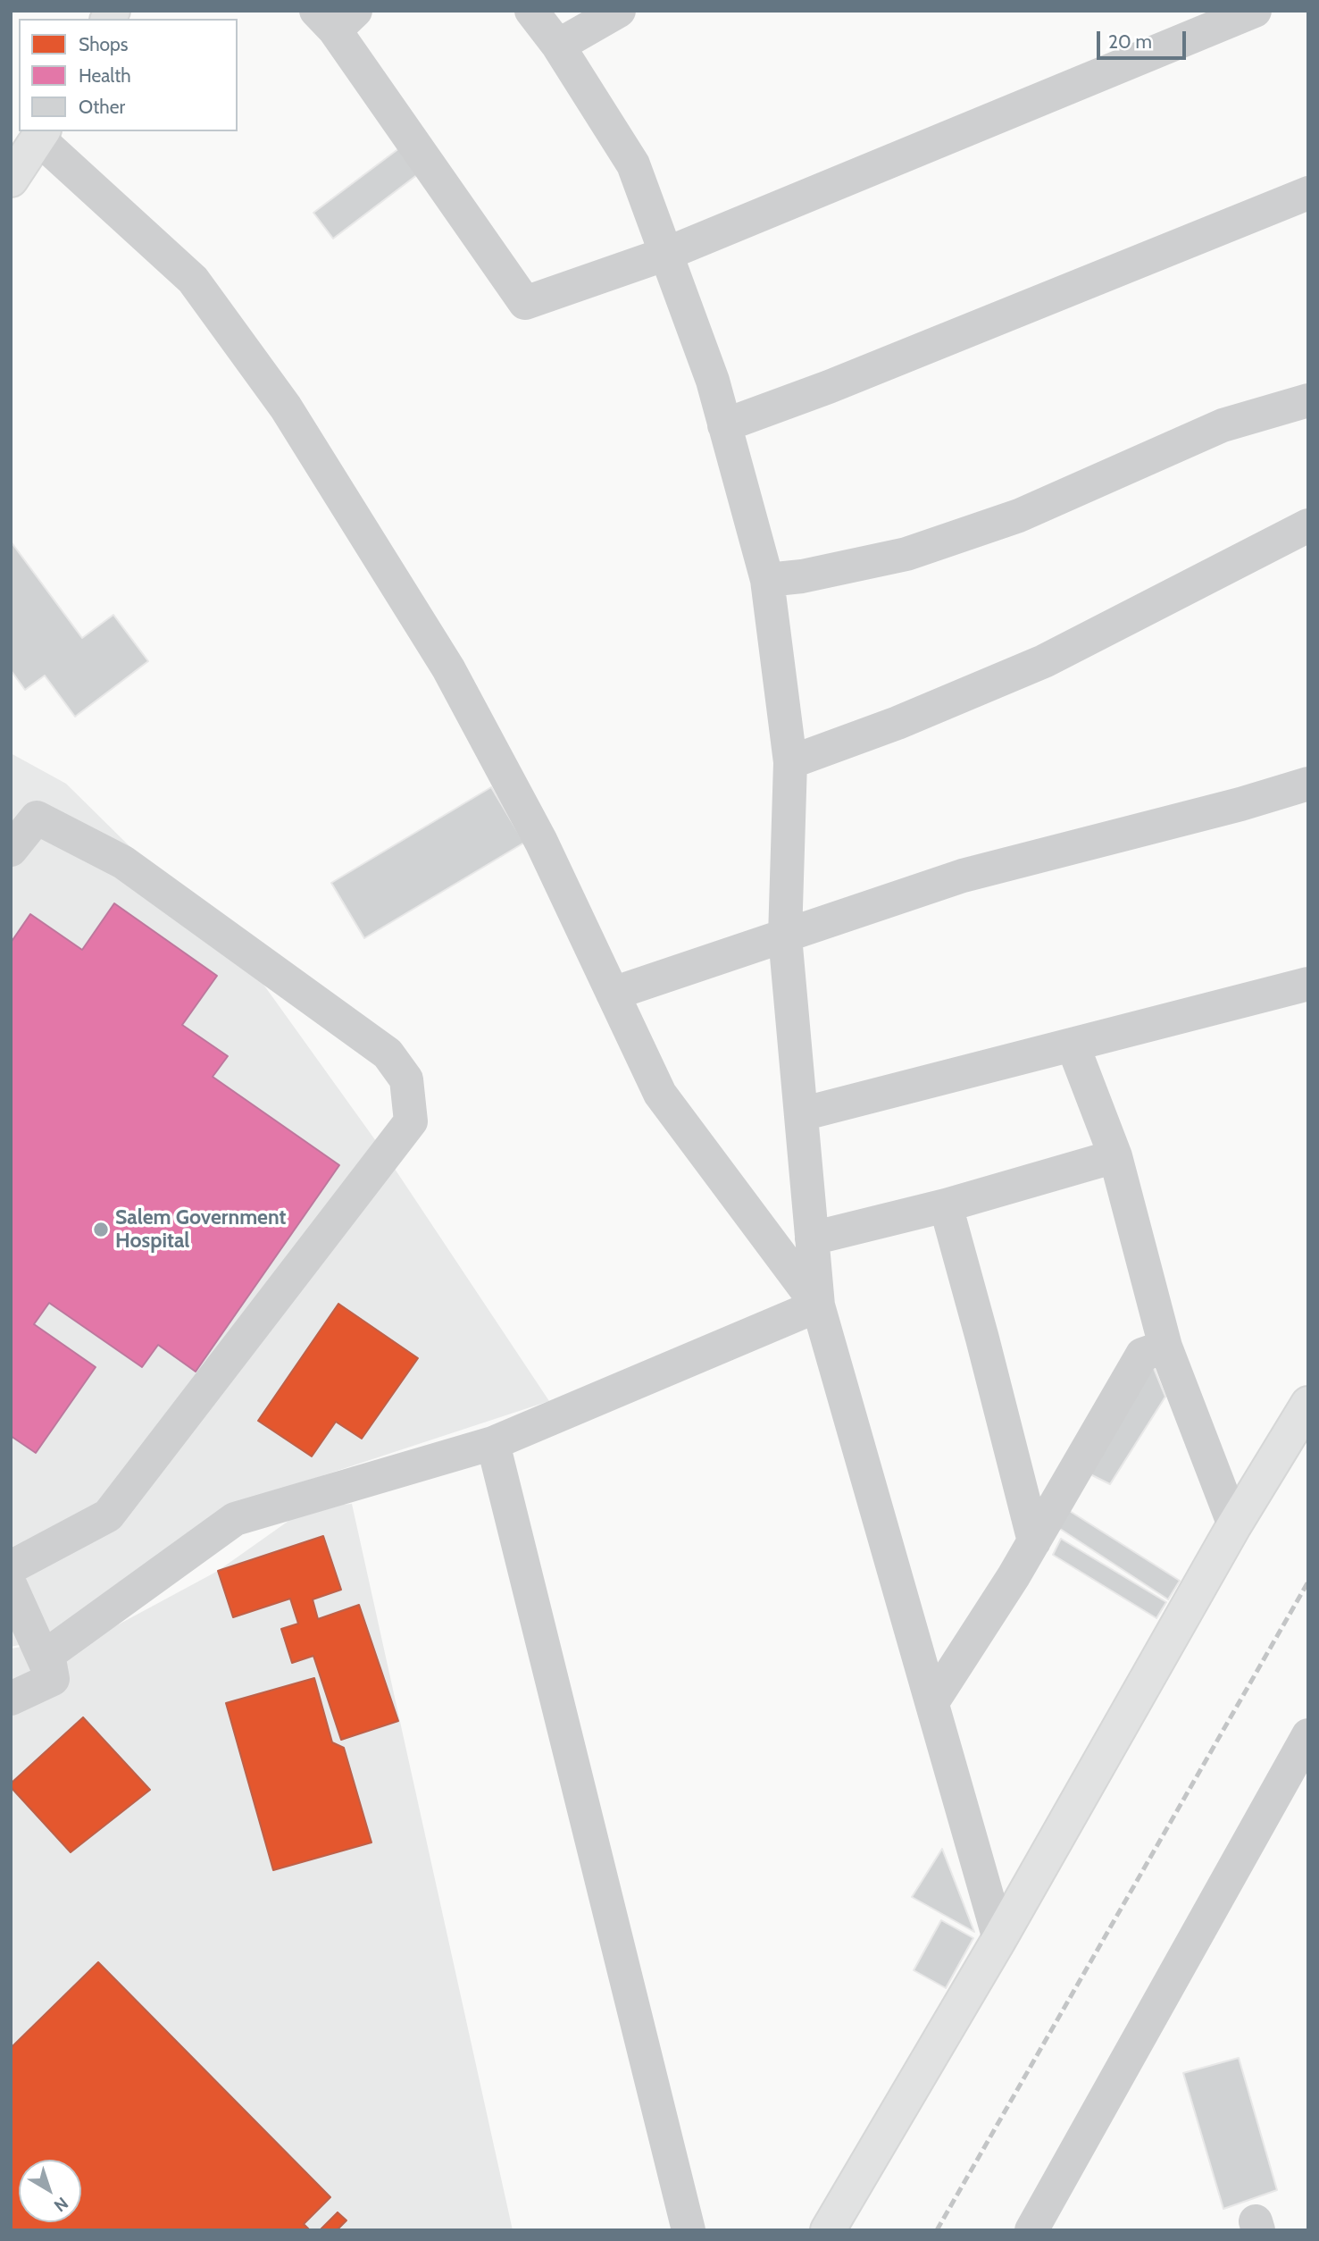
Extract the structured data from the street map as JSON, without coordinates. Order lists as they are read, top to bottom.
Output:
{
  "places": ["Salem Government Hospital"],
  "legend": ["Shops", "Health", "Other"],
  "scale_bar": "20 m",
  "north": "bottom right"
}
